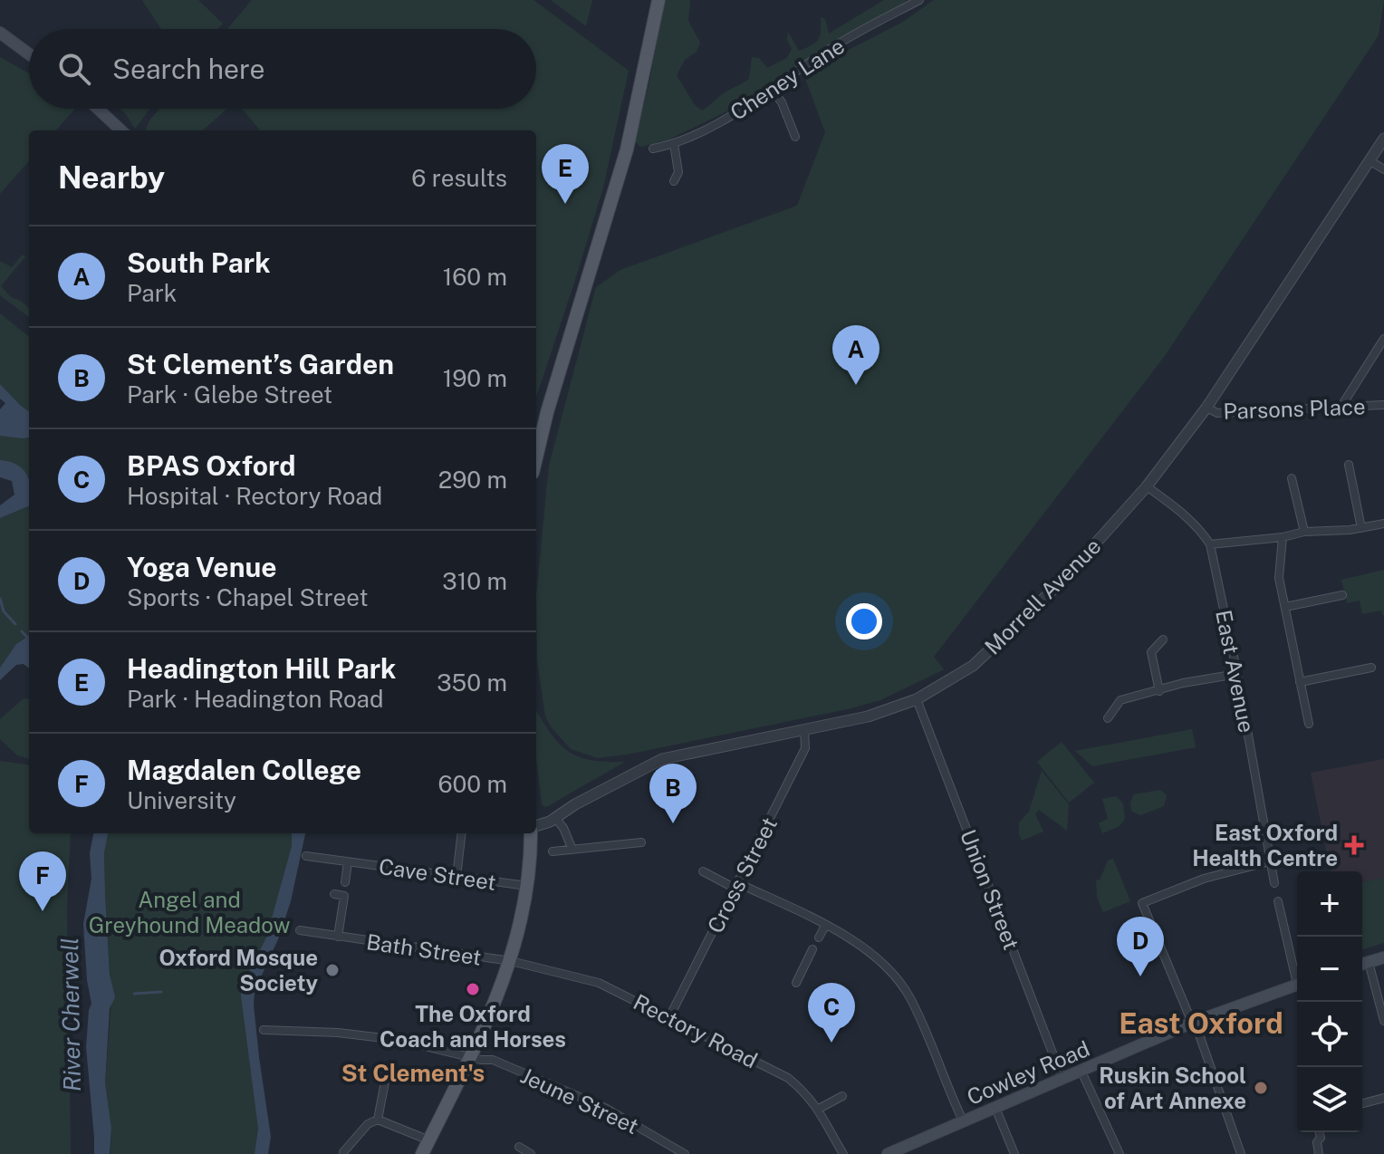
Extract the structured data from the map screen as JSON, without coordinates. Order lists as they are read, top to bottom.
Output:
{
  "streets": {
    "main road": ["Cowley Road"],
    "street": [
      "Cheney Lane",
      "Parsons Place",
      "Morrell Avenue",
      "East Avenue",
      "Cave Street",
      "Cross Street",
      "Union Street",
      "Bath Street",
      "Rectory Road",
      "Jeune Street"
    ]
  },
  "crossings": [
    ["Parsons Place", "Morrell Avenue"],
    ["Morrell Avenue", "East Avenue"],
    ["Morrell Avenue", "Cross Street"],
    ["Morrell Avenue", "Union Street"],
    ["Cross Street", "Rectory Road"],
    ["Union Street", "Cowley Road"],
    ["Bath Street", "Rectory Road"]
  ],
  "districts": ["East Oxford", "St Clement's"],
  "water": ["River Cherwell"],
  "parks": ["Angel and Greyhound Meadow"],
  "places": {
    "health": ["East Oxford Health Centre"],
    "other": ["Oxford Mosque Society", "The Oxford Coach and Horses", "Ruskin School of Art Annexe"]
  },
  "page": {
    "search": "Search here",
    "heading": ["Nearby", "6 results"],
    "pins": [
      "E",
      "A",
      "B",
      "F",
      "D",
      "C"
    ],
    "list": [
      {
        "mark": "A",
        "name": "South Park",
        "note": "Park",
        "value": "160 m"
      },
      {
        "mark": "B",
        "name": "St Clement’s Garden",
        "note": "Park · Glebe Street",
        "value": "190 m"
      },
      {
        "mark": "C",
        "name": "BPAS Oxford",
        "note": "Hospital · Rectory Road",
        "value": "290 m"
      },
      {
        "mark": "D",
        "name": "Yoga Venue",
        "note": "Sports · Chapel Street",
        "value": "310 m"
      },
      {
        "mark": "E",
        "name": "Headington Hill Park",
        "note": "Park · Headington Road",
        "value": "350 m"
      },
      {
        "mark": "F",
        "name": "Magdalen College",
        "note": "University",
        "value": "600 m"
      }
    ],
    "map_buttons": ["+", "−"]
  }
}
